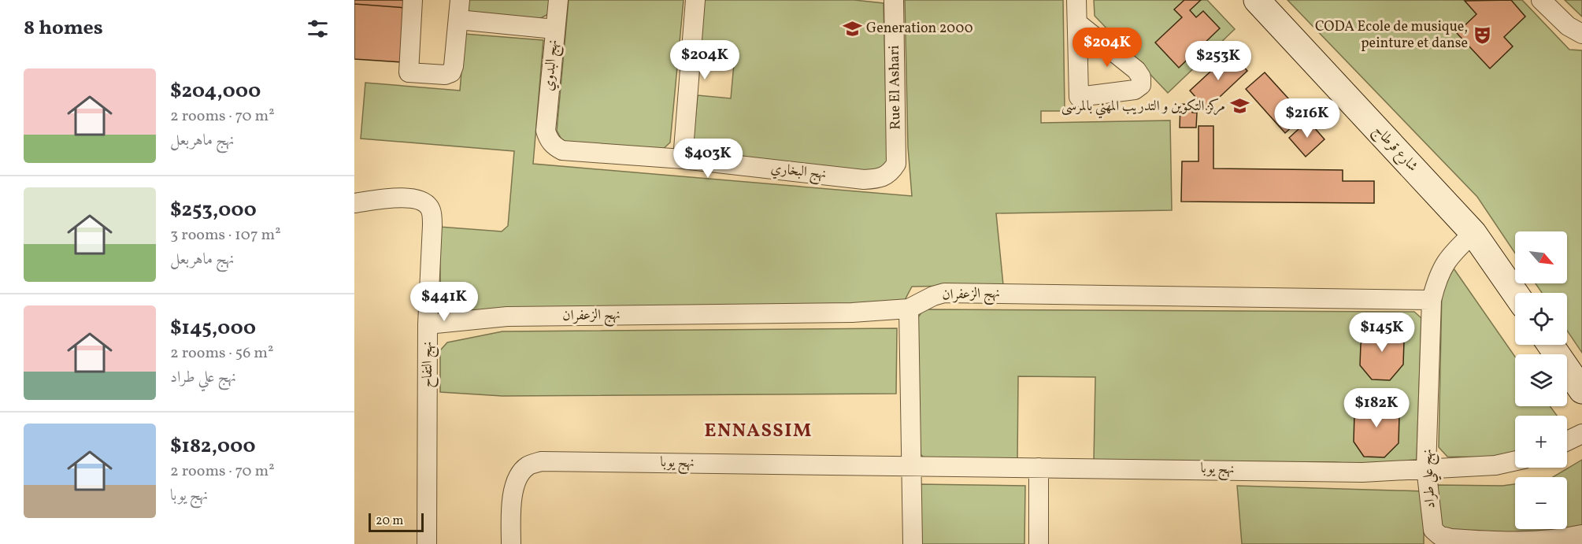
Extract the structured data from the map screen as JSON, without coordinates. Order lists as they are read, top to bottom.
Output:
{
  "streets": {
    "street": [
      "نهج البدوي",
      "Rue El Ashari",
      "شارع قرطاج",
      "نهج البخاري",
      "نهج الزعفران",
      "نهج التفاح",
      "نهج يوبا",
      "نهج علي طراد"
    ]
  },
  "crossings": [
    ["نهج البدوي", "نهج البخاري"],
    ["Rue El Ashari", "نهج البخاري"],
    ["شارع قرطاج", "نهج علي طراد"],
    ["نهج الزعفران", "نهج التفاح"],
    ["نهج الزعفران", "نهج علي طراد"],
    ["نهج يوبا", "نهج علي طراد"]
  ],
  "districts": ["ENNASSIM"],
  "places": {
    "school or university": ["Generation 2000", "مركز التكوين و التدريب المهني بالمرسى"],
    "theatre": ["CODA Ecole de musique, peinture et danse"]
  },
  "scale_bar": "20 m",
  "north": "bottom right",
  "page": {
    "heading": "8 homes",
    "price": [
      "$204K",
      "$204K",
      "$253K",
      "$216K",
      "$403K",
      "$441K",
      "$145K",
      "$182K"
    ],
    "list": [
      {
        "name": "$204,000",
        "note": "2 rooms · 70 m² · نهج ماهربعل"
      },
      {
        "name": "$253,000",
        "note": "3 rooms · 107 m² · نهج ماهربعل"
      },
      {
        "name": "$145,000",
        "note": "2 rooms · 56 m² · نهج علي طراد"
      },
      {
        "name": "$182,000",
        "note": "2 rooms · 70 m² · نهج يوبا"
      }
    ],
    "map_buttons": ["+", "−"],
    "scale": "20 m"
  }
}
